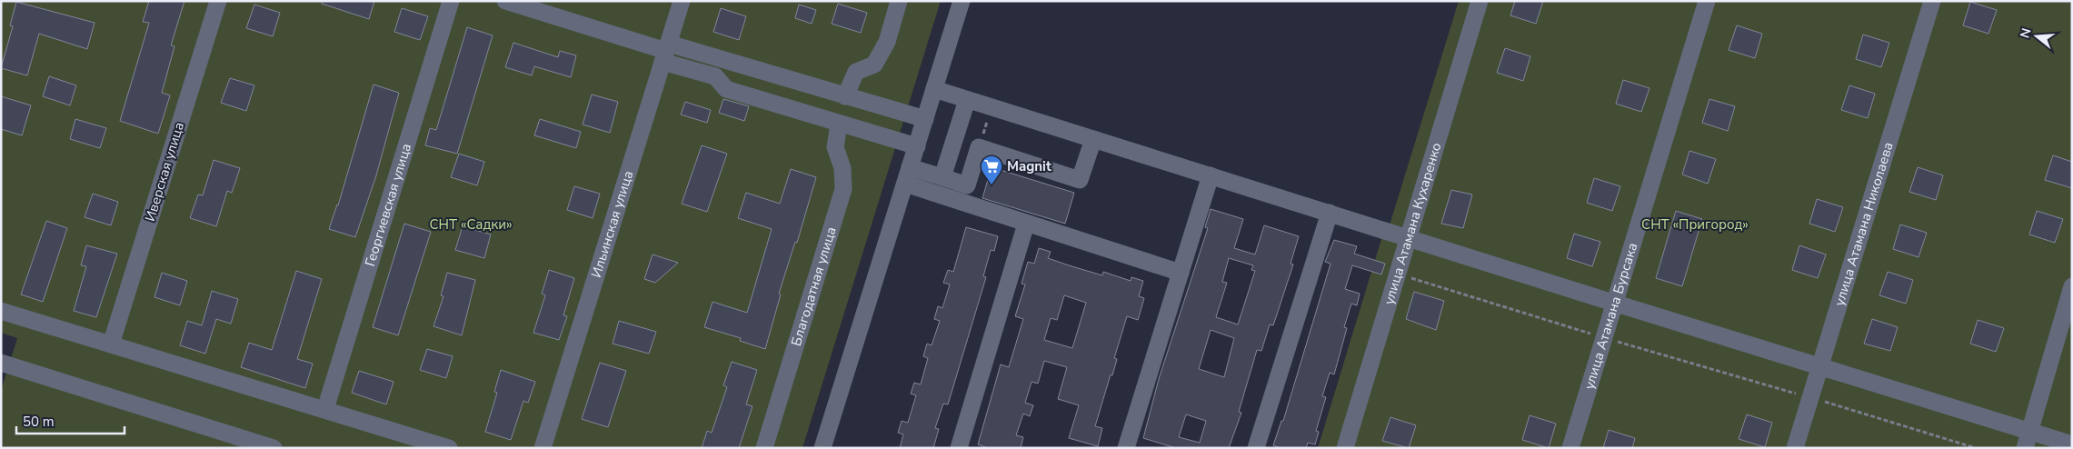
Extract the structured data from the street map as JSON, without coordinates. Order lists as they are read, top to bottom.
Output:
{
  "streets": {
    "street": [
      "Иверская улица",
      "Георгиевская улица",
      "Ильинская улица",
      "улица Атамана Кухаренко",
      "улица Атамана Николаева",
      "Благодатная улица",
      "улица Атамана Бурсака"
    ]
  },
  "parks": ["СНТ «Садки»", "СНТ «Пригород»"],
  "places": {
    "supermarket": ["Magnit"]
  },
  "scale_bar": "50 m",
  "north": "left"
}
